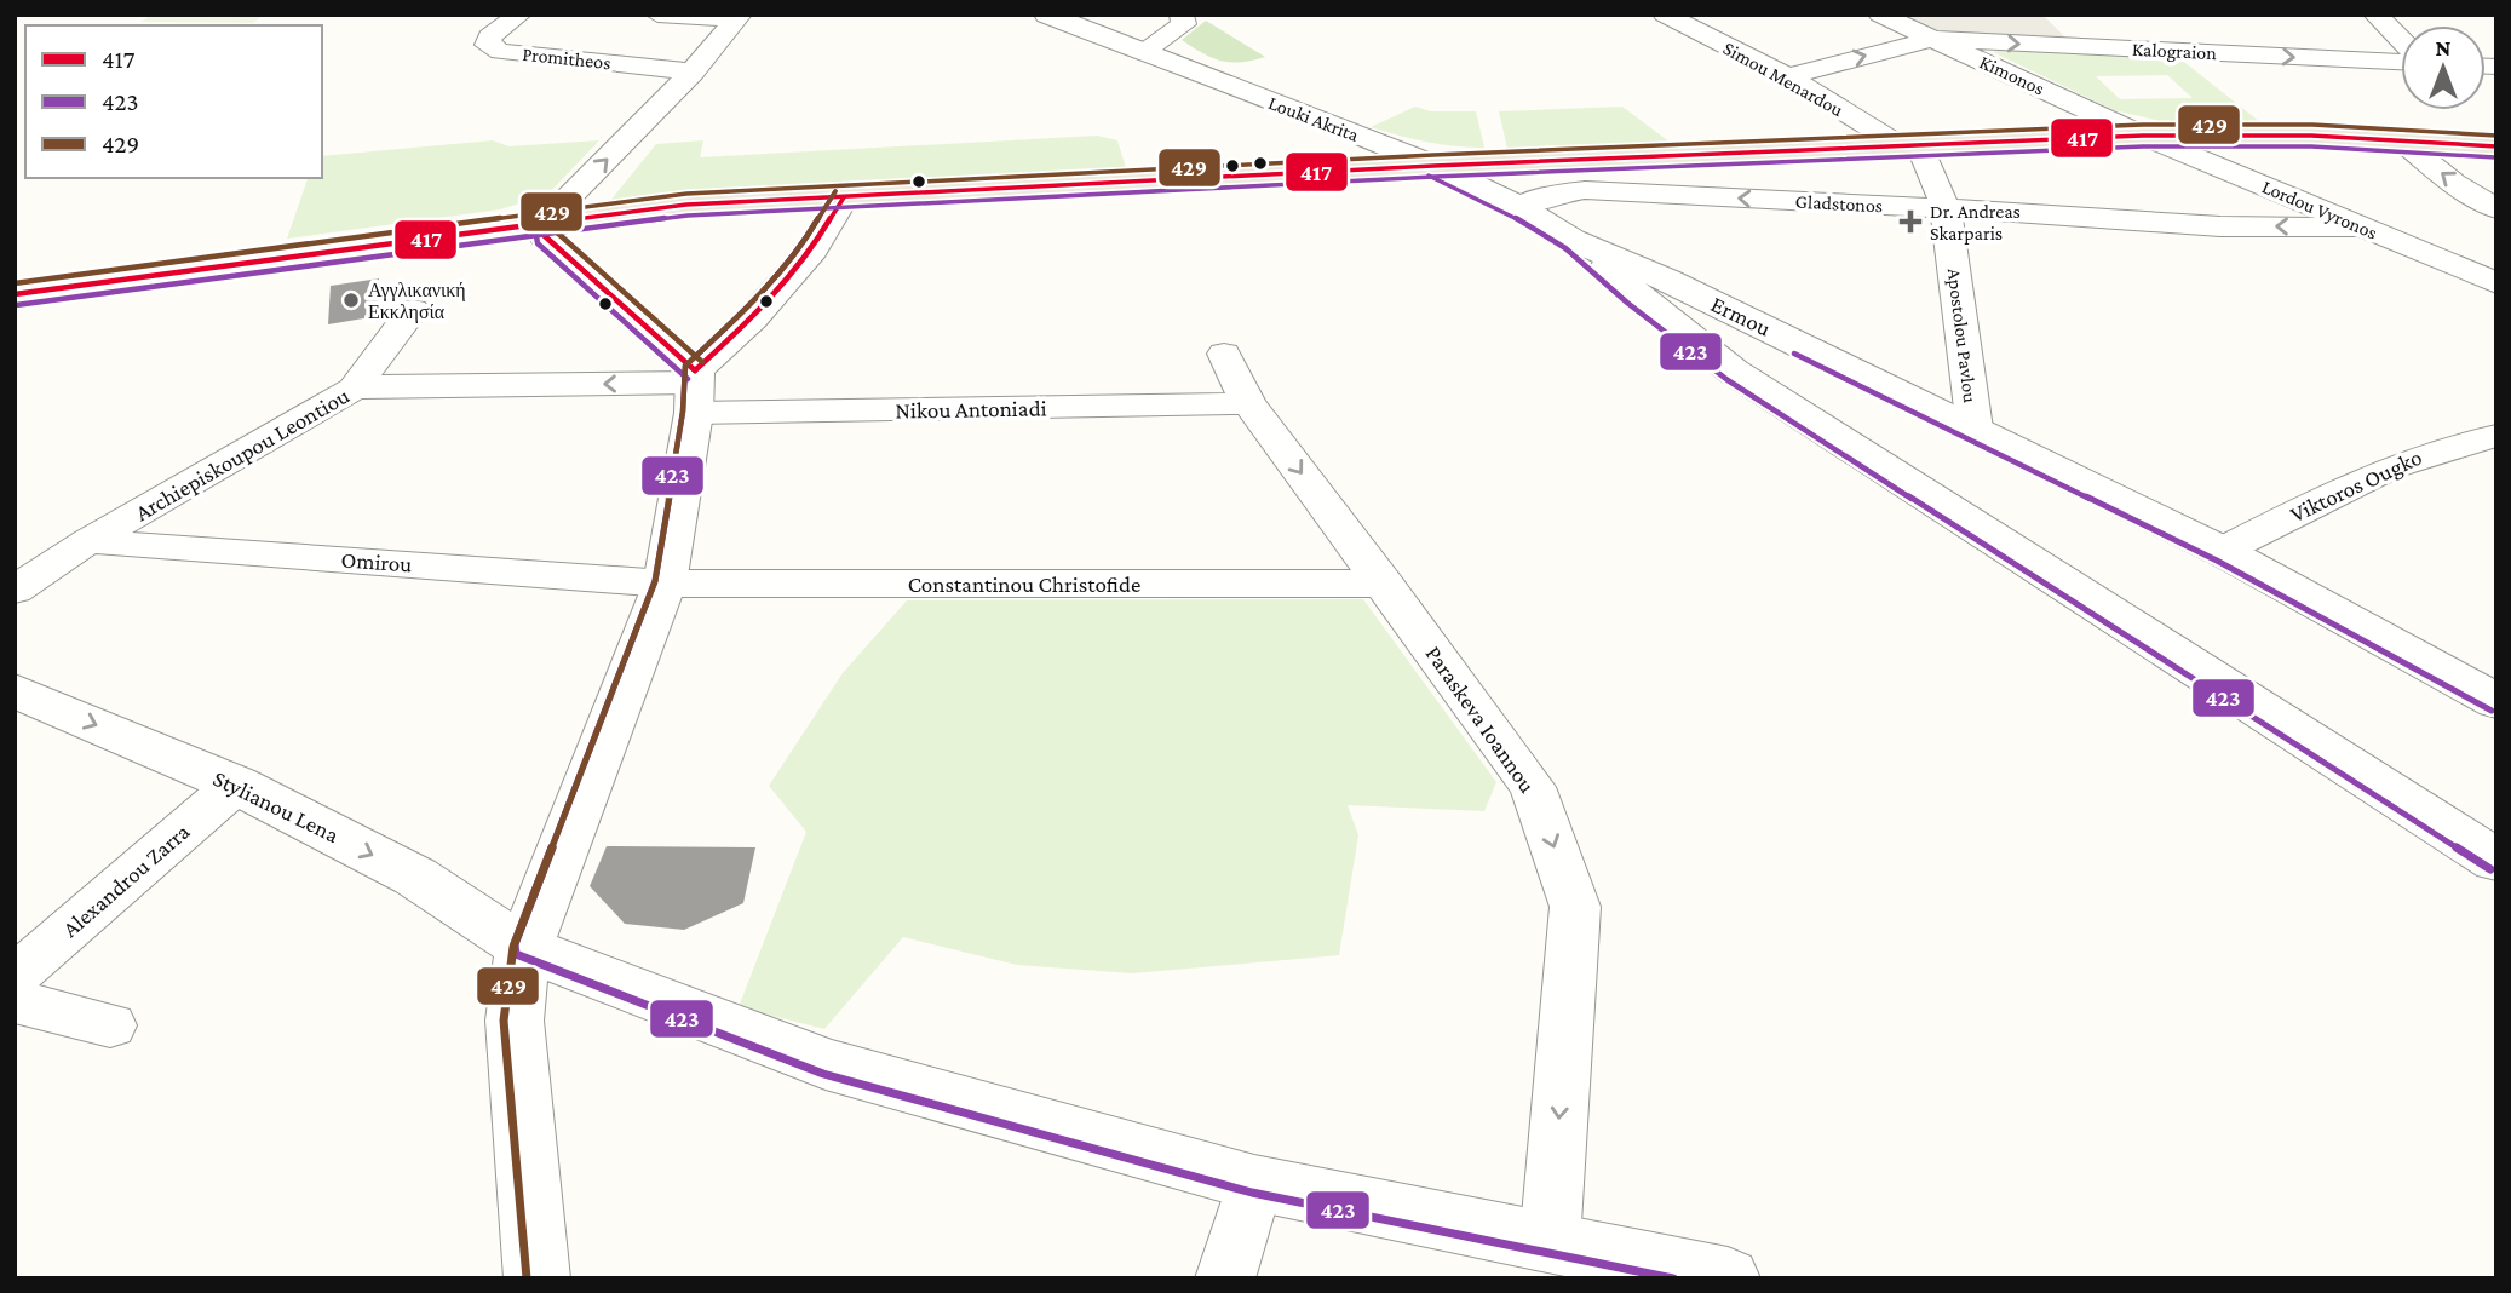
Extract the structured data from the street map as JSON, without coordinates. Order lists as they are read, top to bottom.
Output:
{
  "streets": {
    "street": [
      "Kalograion",
      "Promitheos",
      "Kimonos",
      "Simou Menardou",
      "Louki Akrita",
      "Gladstonos",
      "Lordou Vyronos",
      "Ermou",
      "Apostolou Pavlou",
      "Nikou Antoniadi",
      "Archiepiskoupou Leontiou",
      "Viktoros Ougko",
      "Omirou",
      "Constantinou Christofide",
      "Paraskeva Ioannou",
      "Stylianou Lena",
      "Alexandrou Zarra"
    ]
  },
  "crossings": [
    ["Kalograion", "Kimonos"],
    ["Kimonos", "Lordou Vyronos"],
    ["Simou Menardou", "Apostolou Pavlou"],
    ["Louki Akrita", "Gladstonos"],
    ["Louki Akrita", "Ermou"],
    ["Gladstonos", "Lordou Vyronos"],
    ["Gladstonos", "Apostolou Pavlou"],
    ["Ermou", "Apostolou Pavlou"],
    ["Ermou", "Viktoros Ougko"],
    ["Nikou Antoniadi", "Archiepiskoupou Leontiou"],
    ["Nikou Antoniadi", "Paraskeva Ioannou"],
    ["Archiepiskoupou Leontiou", "Omirou"],
    ["Omirou", "Constantinou Christofide"],
    ["Constantinou Christofide", "Paraskeva Ioannou"],
    ["Paraskeva Ioannou", "Stylianou Lena"],
    ["Stylianou Lena", "Alexandrou Zarra"]
  ],
  "one_way": [
    "Kalograion",
    "Gladstonos",
    "Archiepiskoupou Leontiou",
    "Paraskeva Ioannou"
  ],
  "places": {
    "health": ["Dr. Andreas Skarparis"],
    "other": ["Αγγλικανική Εκκλησία"]
  },
  "lines": ["transit line 429", "transit line 417", "transit line 423"],
  "legend": ["417", "423", "429"],
  "north": "top"
}
